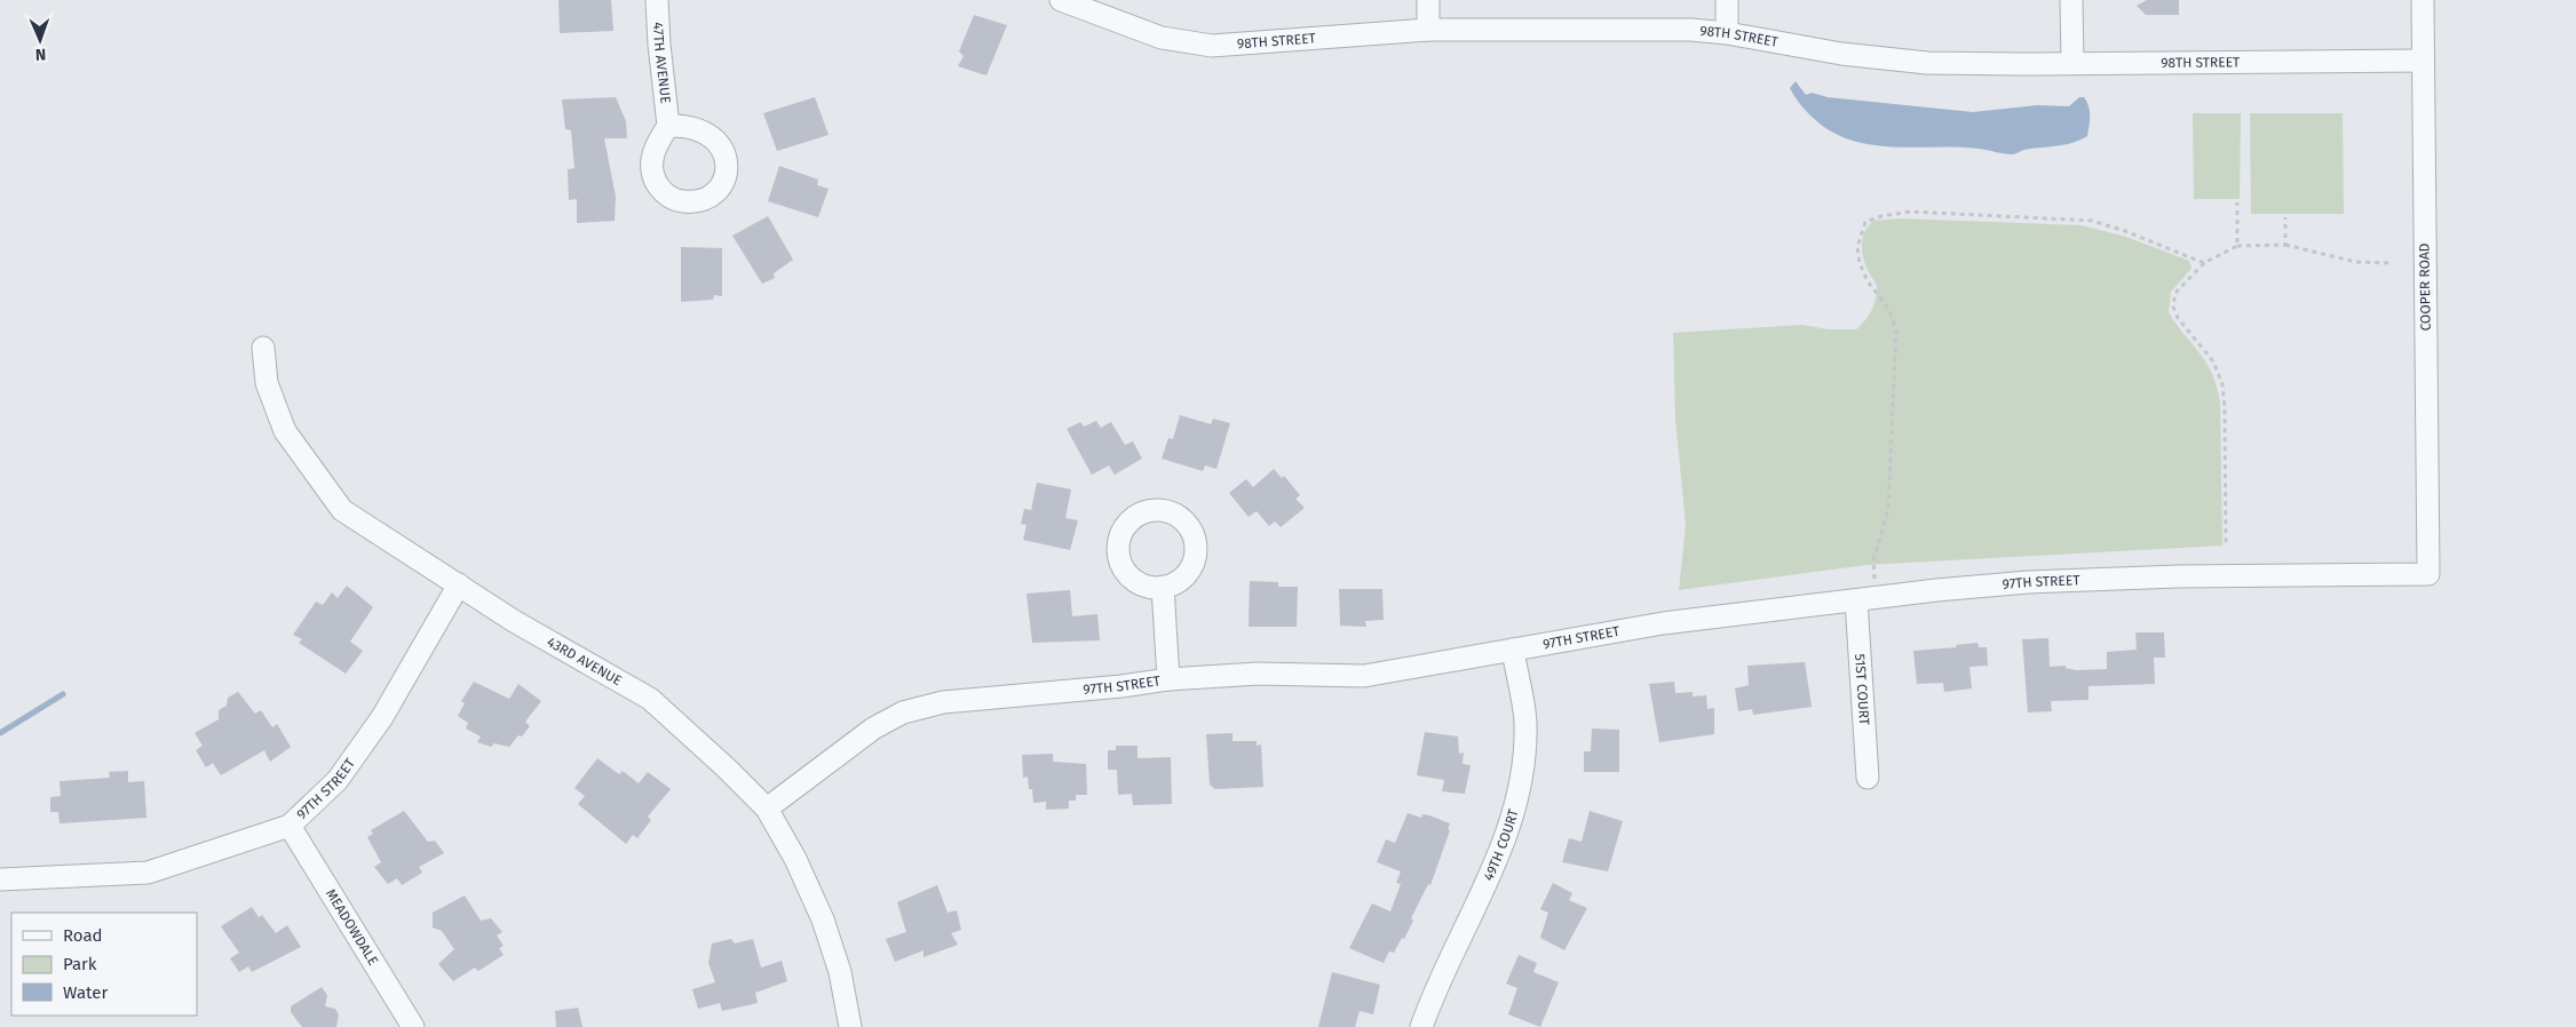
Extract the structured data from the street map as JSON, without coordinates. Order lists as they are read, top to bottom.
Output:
{
  "streets": {
    "street": [
      "98TH STREET",
      "47TH AVENUE",
      "COOPER ROAD",
      "97TH STREET",
      "43RD AVENUE",
      "51ST COURT",
      "49TH COURT",
      "MEADOWDALE"
    ]
  },
  "crossings": [
    ["98TH STREET", "COOPER ROAD"],
    ["COOPER ROAD", "97TH STREET"],
    ["97TH STREET", "43RD AVENUE"],
    ["97TH STREET", "51ST COURT"],
    ["97TH STREET", "49TH COURT"],
    ["97TH STREET", "MEADOWDALE"]
  ],
  "legend": ["Road", "Park", "Water"],
  "north": "bottom"
}
